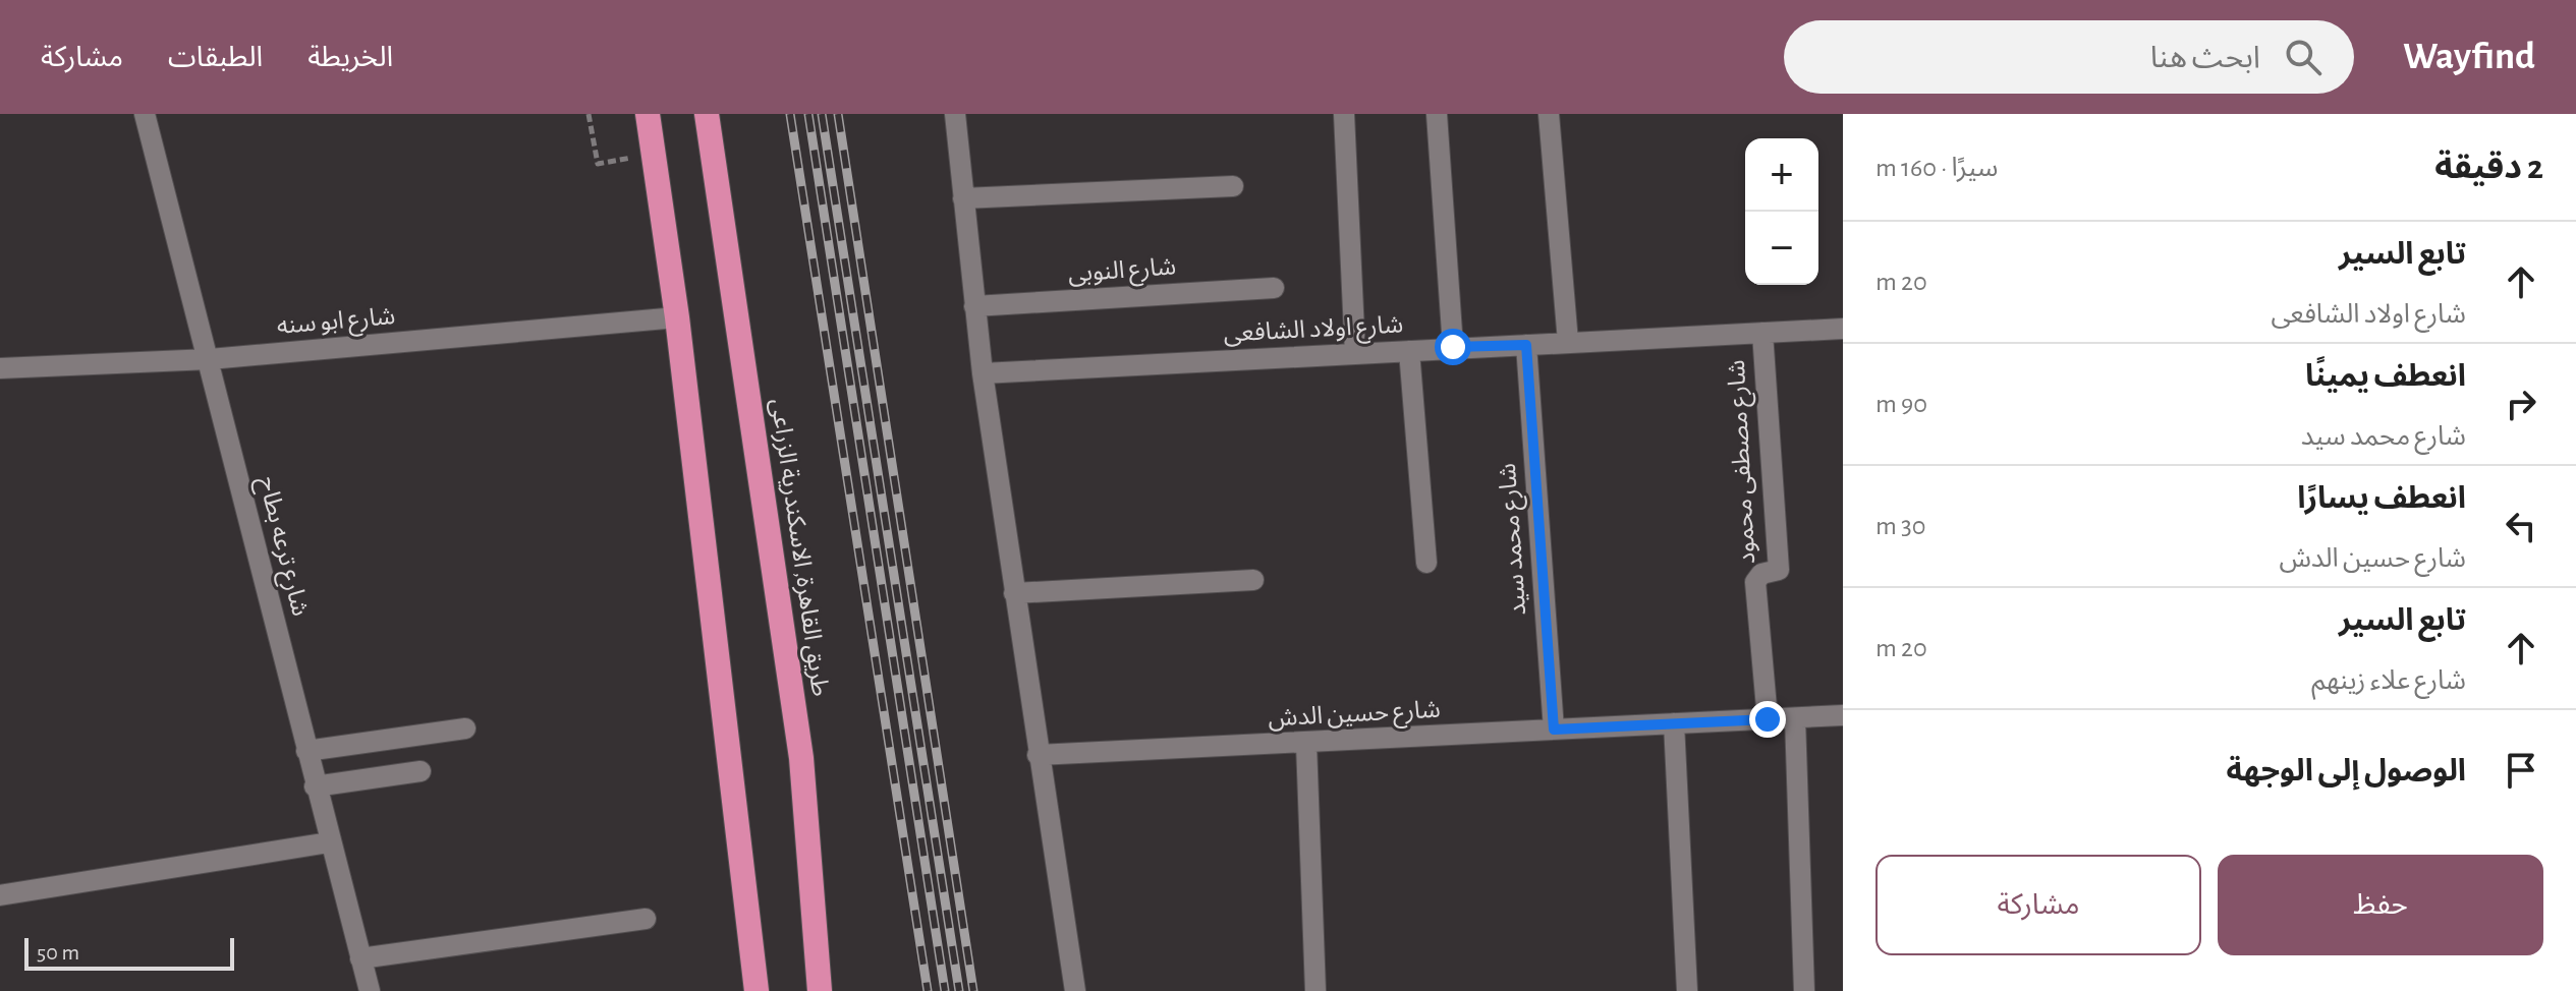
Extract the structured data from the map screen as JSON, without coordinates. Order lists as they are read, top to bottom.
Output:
{
  "streets": {
    "highway": ["طريق القاهرة, الاسكندرية الزراعى"],
    "street": [
      "شارع النوبى",
      "شارع ابو سنه",
      "شارع اولاد الشافعى",
      "شارع مصطفى محمود",
      "شارع محمد سيد",
      "شارع ترعه بطاح",
      "شارع حسين الدش"
    ]
  },
  "crossings": [
    ["شارع ابو سنه", "شارع ترعه بطاح"],
    ["شارع اولاد الشافعى", "شارع مصطفى محمود"],
    ["شارع اولاد الشافعى", "شارع محمد سيد"],
    ["شارع مصطفى محمود", "شارع حسين الدش"],
    ["شارع محمد سيد", "شارع حسين الدش"]
  ],
  "scale_bar": "50 m",
  "page": {
    "header": "Wayfind",
    "search": "ابحث هنا",
    "nav": ["الخريطة", "الطبقات", "مشاركة"],
    "heading": ["2 دقيقة", "سيرًا · 160 m"],
    "map_buttons": ["+", "−"],
    "list": [
      ["تابع السير", "شارع اولاد الشافعى", "20 m"],
      ["انعطف يمينًا", "شارع محمد سيد", "90 m"],
      ["انعطف يسارًا", "شارع حسين الدش", "30 m"],
      ["تابع السير", "شارع علاء زينهم", "20 m"],
      "الوصول إلى الوجهة"
    ],
    "buttons": ["حفظ", "مشاركة"],
    "scale": "50 m"
  }
}
